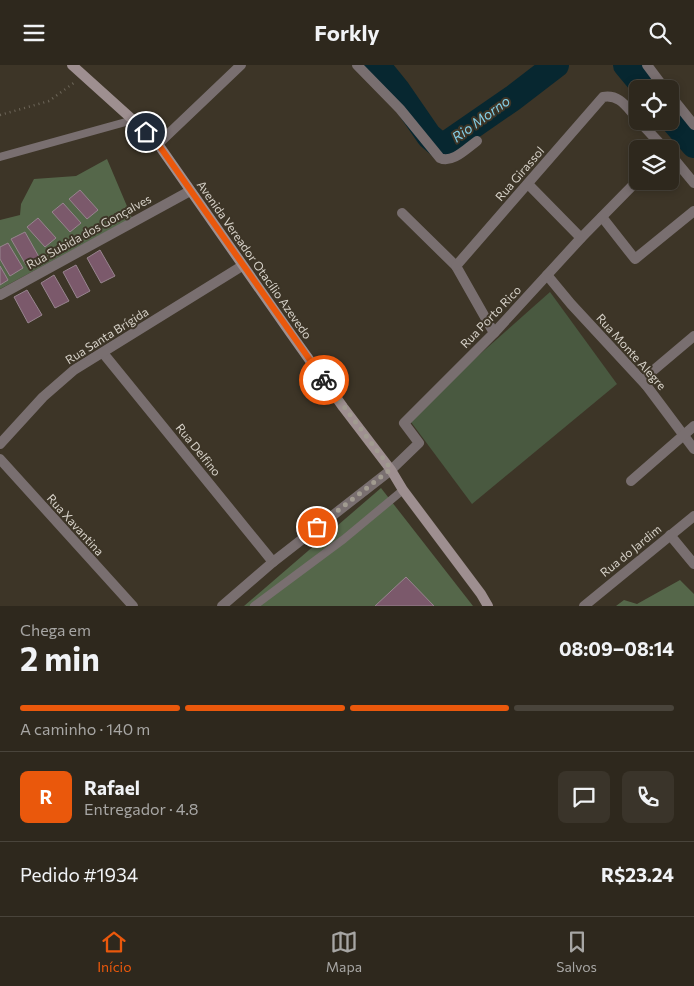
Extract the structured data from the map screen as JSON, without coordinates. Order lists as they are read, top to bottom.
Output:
{
  "streets": {
    "main road": ["Avenida Vereador Otacílio Azevedo"],
    "street": [
      "Rua Girassol",
      "Rua Subida dos Gonçalves",
      "Rua Porto Rico",
      "Rua Santa Brígida",
      "Rua Monte Alegre",
      "Rua Delfino",
      "Rua Xavantina",
      "Rua do Jardim"
    ]
  },
  "crossings": [
    ["Rua Subida dos Gonçalves", "Avenida Vereador Otacílio Azevedo"],
    ["Avenida Vereador Otacílio Azevedo", "Rua Porto Rico"],
    ["Avenida Vereador Otacílio Azevedo", "Rua Santa Brígida"],
    ["Rua Porto Rico", "Rua Monte Alegre"],
    ["Rua Santa Brígida", "Rua Delfino"]
  ],
  "water": ["Rio Morno"],
  "page": {
    "header": "Forkly",
    "heading": ["2 min", "Chega em", "08:09–08:14"],
    "panel": [
      "Rafael",
      "Entregador · 4.8",
      "Pedido #1934",
      "R$23.24"
    ],
    "bar": "A caminho · 140 m",
    "round": "R",
    "tabs": ["Início", "Mapa", "Salvos"]
  }
}
